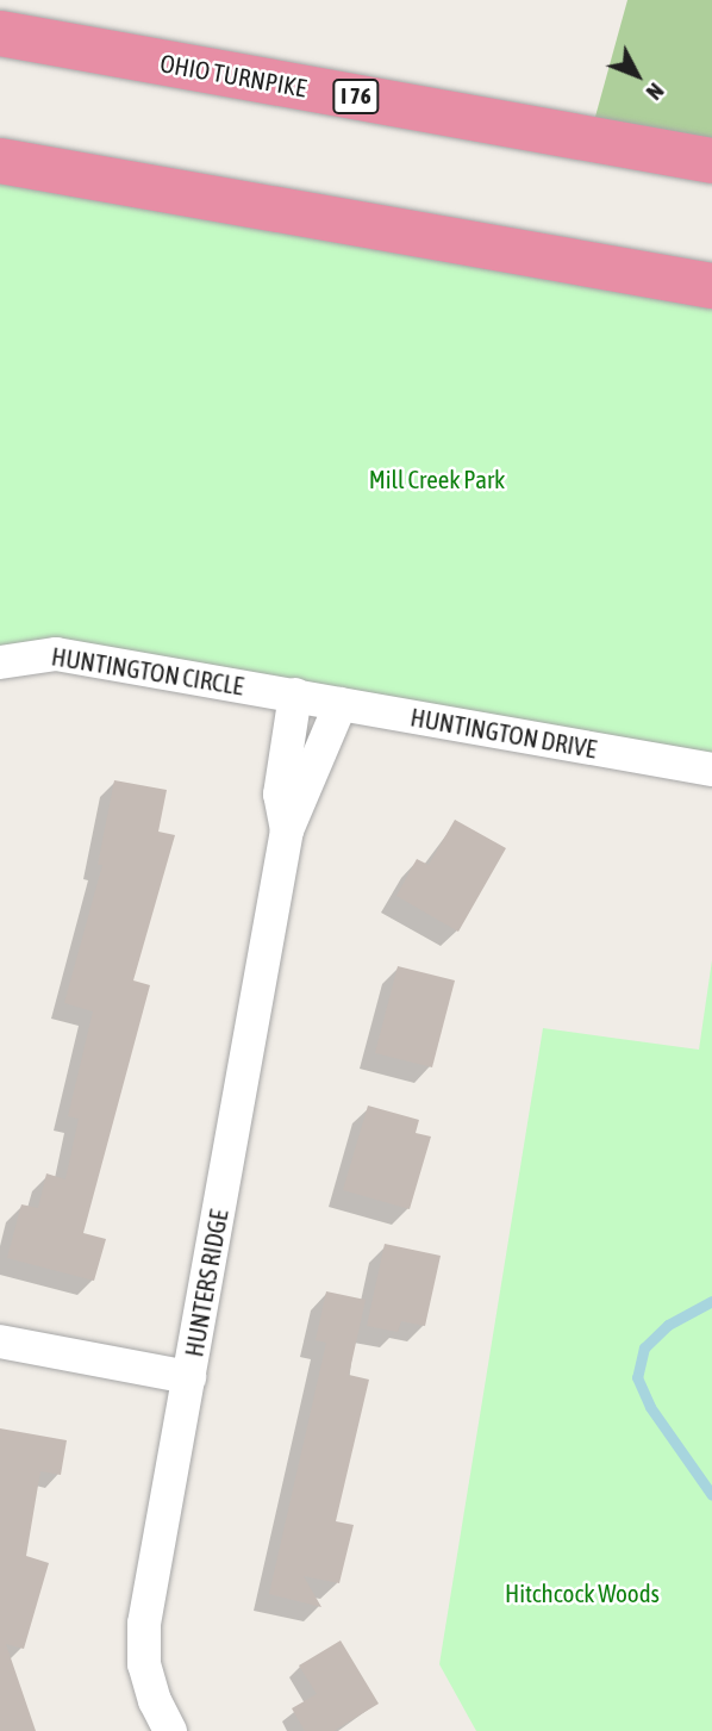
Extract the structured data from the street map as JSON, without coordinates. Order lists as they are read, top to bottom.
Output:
{
  "streets": {
    "highway": ["OHIO TURNPIKE", "I 76"],
    "street": ["HUNTINGTON CIRCLE", "HUNTINGTON DRIVE", "HUNTERS RIDGE"]
  },
  "crossings": [
    ["HUNTINGTON CIRCLE", "HUNTINGTON DRIVE"],
    ["HUNTINGTON CIRCLE", "HUNTERS RIDGE"],
    ["HUNTINGTON DRIVE", "HUNTERS RIDGE"]
  ],
  "parks": ["Mill Creek Park", "Hitchcock Woods"],
  "north": "bottom right"
}
